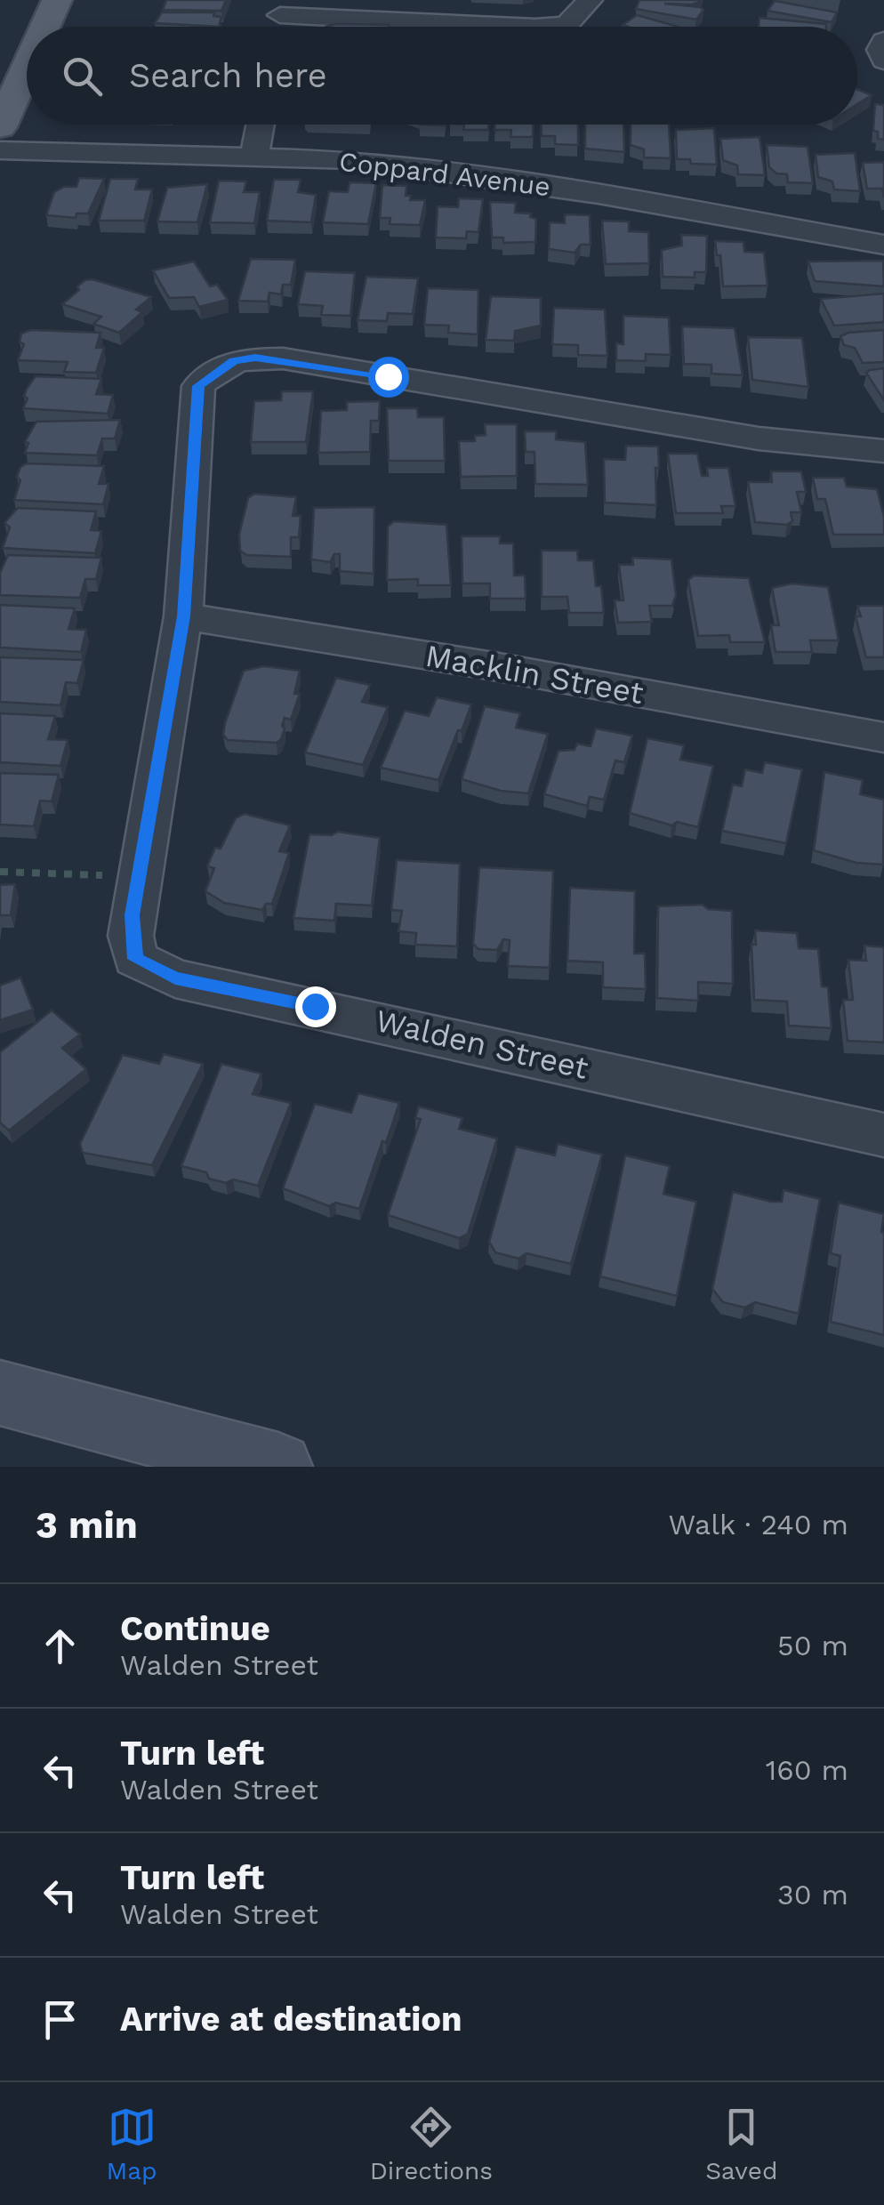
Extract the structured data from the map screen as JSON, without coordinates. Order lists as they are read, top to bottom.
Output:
{
  "streets": {
    "street": ["Coppard Avenue", "Macklin Street", "Walden Street"]
  },
  "crossings": [
    ["Macklin Street", "Walden Street"]
  ],
  "page": {
    "search": "Search here",
    "heading": ["3 min", "Walk · 240 m"],
    "list": [
      ["Continue", "Walden Street", "50 m"],
      ["Turn left", "Walden Street", "160 m"],
      ["Turn left", "Walden Street", "30 m"],
      "Arrive at destination"
    ],
    "nav": ["Map", "Directions", "Saved"]
  }
}
